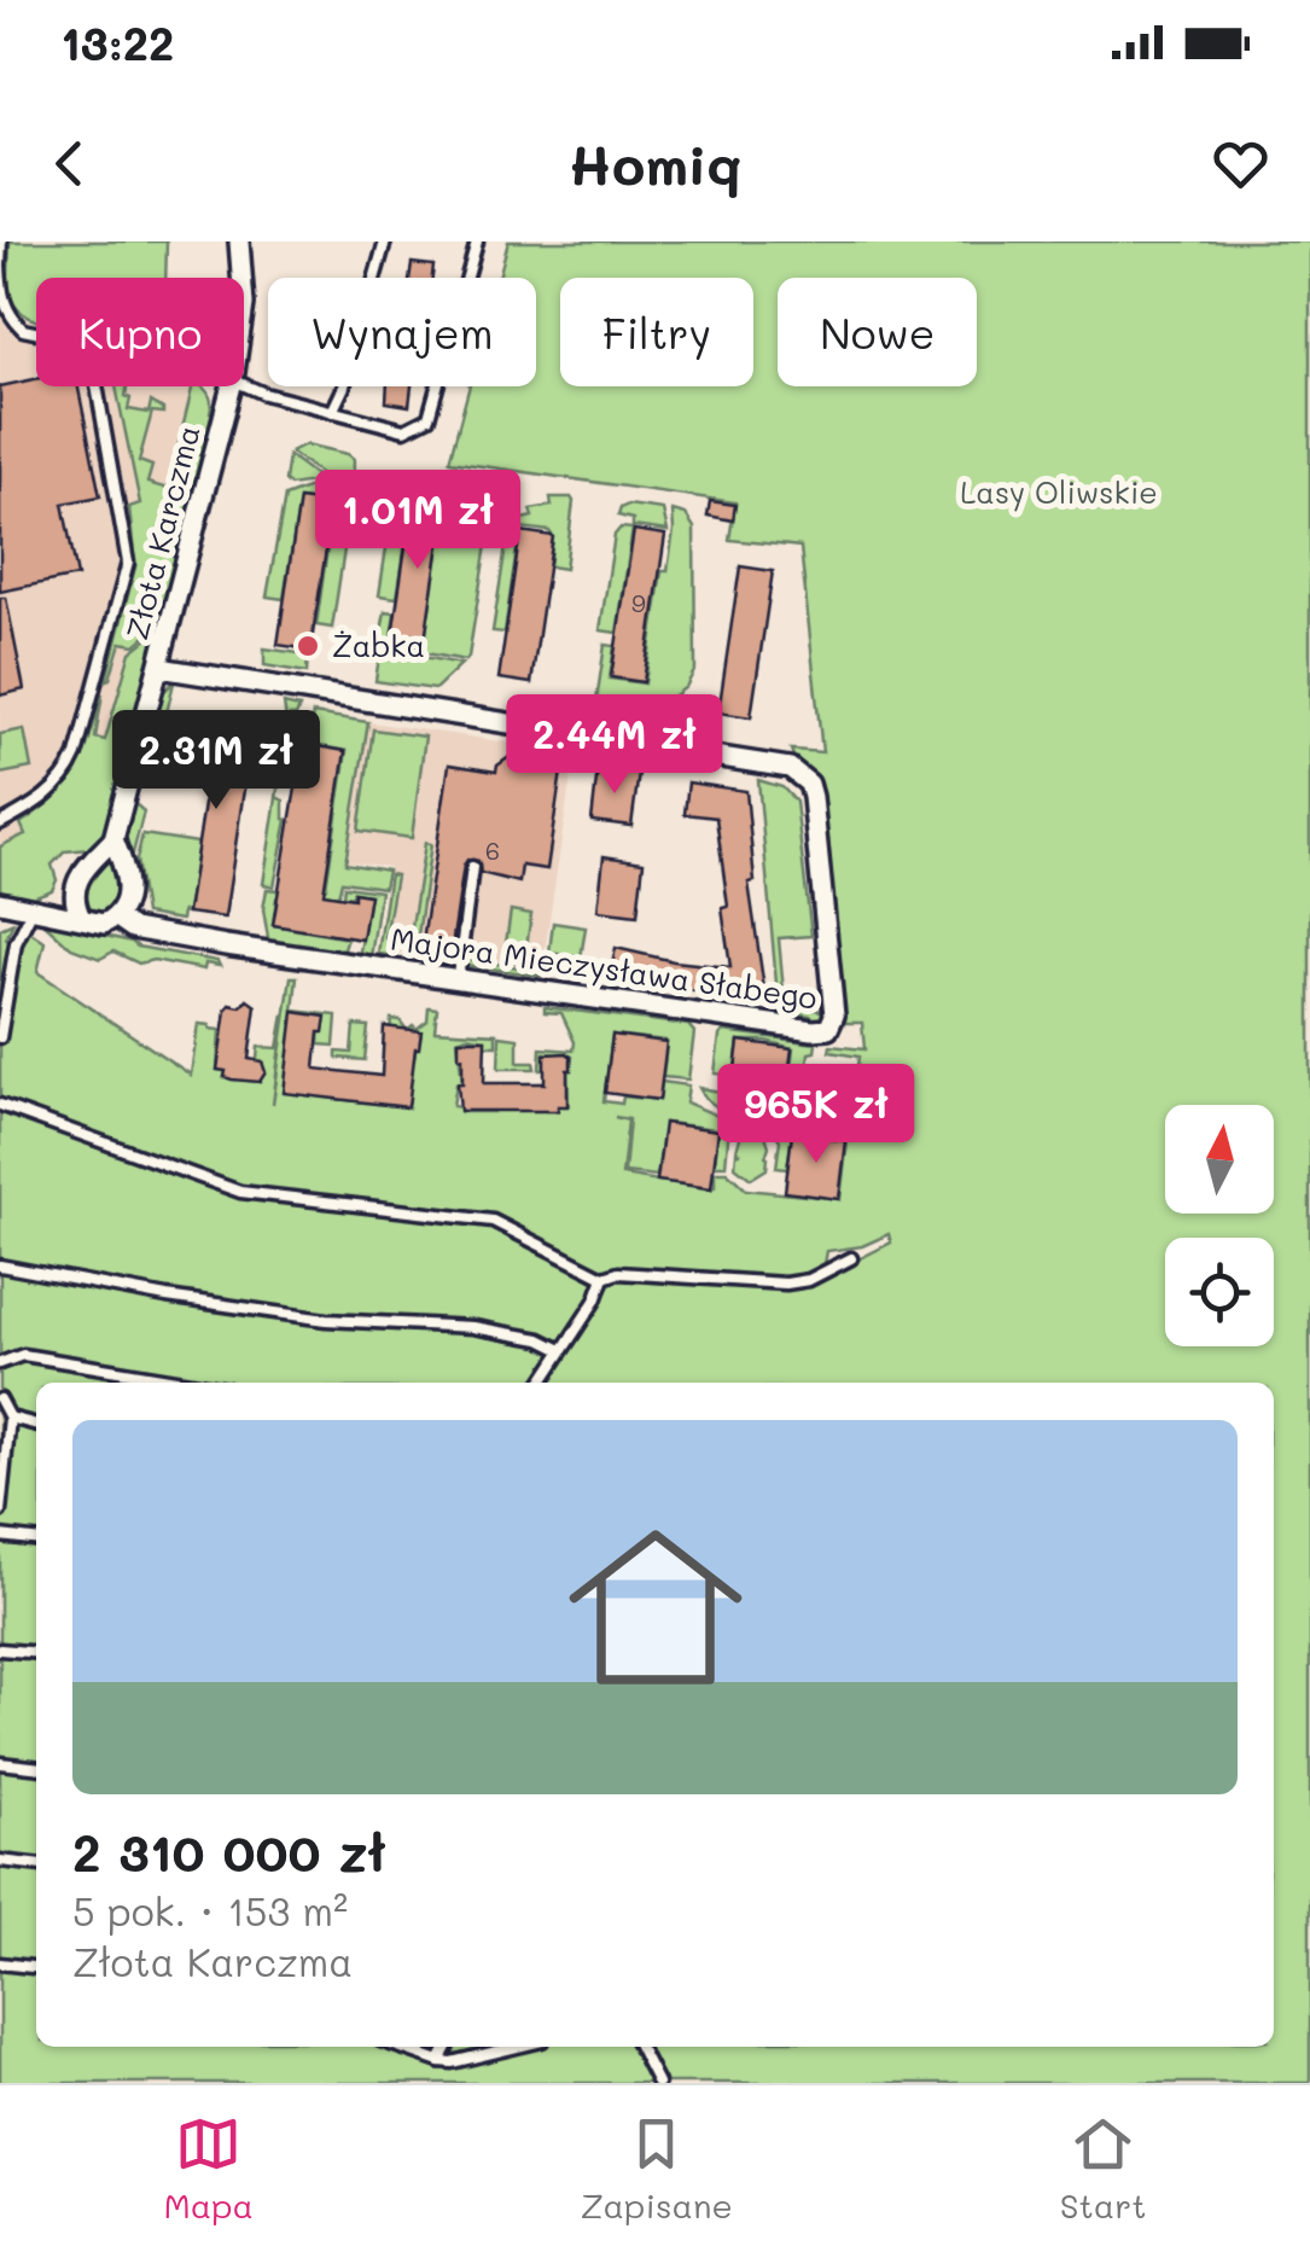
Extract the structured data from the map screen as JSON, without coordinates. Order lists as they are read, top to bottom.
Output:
{
  "streets": {
    "street": ["Złota Karczma", "Majora Mieczysława Słabego"]
  },
  "crossings": [
    ["Złota Karczma", "Majora Mieczysława Słabego"]
  ],
  "parks": ["Lasy Oliwskie"],
  "places": ["Żabka"],
  "house_numbers": ["9", "6"],
  "north": "top",
  "page": {
    "status": "13:22",
    "header": "Homiq",
    "chip": [
      "Kupno",
      "Wynajem",
      "Filtry",
      "Nowe"
    ],
    "price": [
      "1.01M zł",
      "2.44M zł",
      "2.31M zł",
      "965K zł"
    ],
    "list": [
      {
        "name": "2 310 000 zł",
        "note": "5 pok. · 153 m² · Złota Karczma"
      }
    ],
    "tabs": ["Mapa", "Zapisane", "Start"]
  }
}
